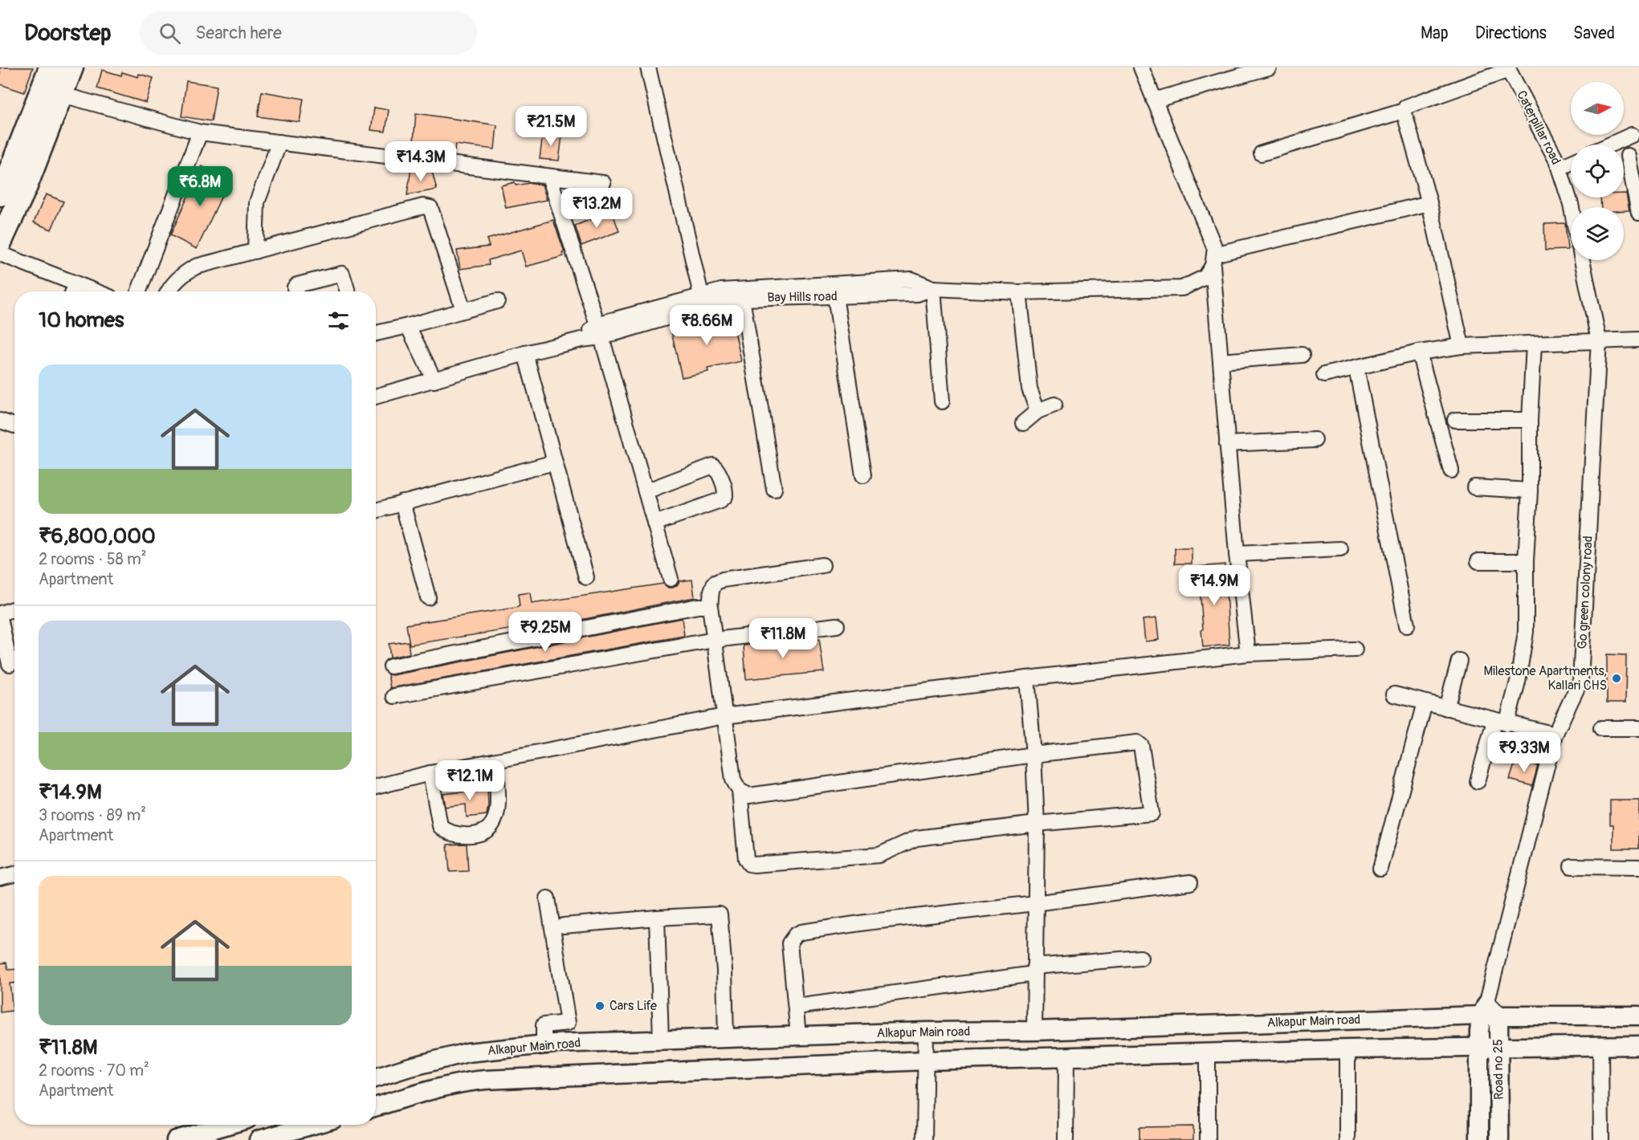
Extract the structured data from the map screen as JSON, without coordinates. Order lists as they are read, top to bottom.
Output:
{
  "streets": {
    "street": [
      "Caterpillar road",
      "Bay Hills road",
      "Go green colony road",
      "Alkapur Main road",
      "Road no 25"
    ]
  },
  "crossings": [
    ["Go green colony road", "Alkapur Main road"],
    ["Go green colony road", "Road no 25"],
    ["Alkapur Main road", "Road no 25"]
  ],
  "places": ["Milestone Apartments, Kallari CHS", "Cars Life"],
  "north": "right",
  "page": {
    "header": "Doorstep",
    "search": "Search here",
    "nav": ["Map", "Directions", "Saved"],
    "price": [
      "₹21.5M",
      "₹14.3M",
      "₹6.8M",
      "₹13.2M",
      "₹8.66M",
      "₹14.9M",
      "₹9.25M",
      "₹11.8M",
      "₹9.33M",
      "₹12.1M"
    ],
    "heading": "10 homes",
    "list": [
      {
        "name": "₹6,800,000",
        "note": "2 rooms · 58 m² · Apartment"
      },
      {
        "name": "₹14.9M",
        "note": "3 rooms · 89 m² · Apartment"
      },
      {
        "name": "₹11.8M",
        "note": "2 rooms · 70 m² · Apartment"
      }
    ]
  }
}
